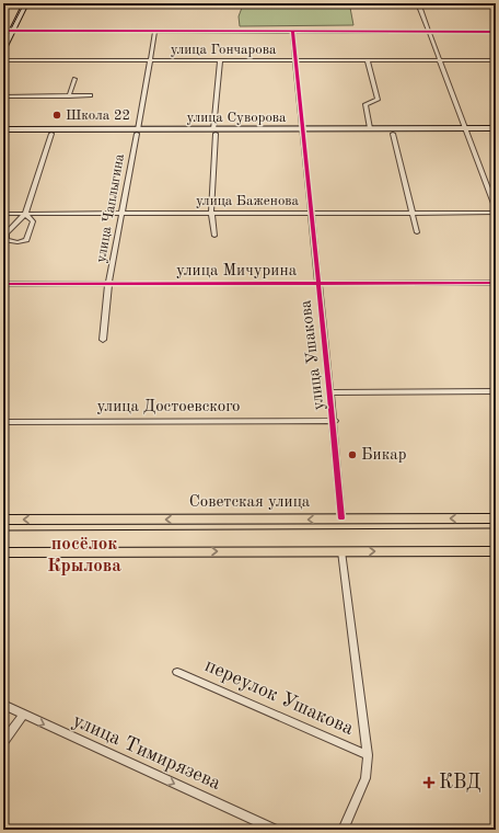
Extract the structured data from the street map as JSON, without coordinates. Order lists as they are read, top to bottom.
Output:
{
  "streets": {
    "main road": ["улица Суворова", "Советская улица"],
    "street": [
      "улица Гончарова",
      "улица Баженова",
      "улица Чаплыгина",
      "улица Мичурина",
      "улица Ушакова",
      "улица Достоевского",
      "переулок Ушакова",
      "улица Тимирязева"
    ]
  },
  "crossings": [
    ["улица Гончарова", "улица Чаплыгина"],
    ["улица Гончарова", "улица Ушакова"],
    ["улица Суворова", "улица Чаплыгина"],
    ["улица Суворова", "улица Ушакова"],
    ["улица Баженова", "улица Чаплыгина"],
    ["улица Баженова", "улица Ушакова"],
    ["улица Чаплыгина", "улица Мичурина"],
    ["улица Мичурина", "улица Ушакова"],
    ["улица Ушакова", "улица Достоевского"],
    ["улица Ушакова", "Советская улица"]
  ],
  "one_way": ["улица Тимирязева"],
  "districts": ["посёлок Крылова"],
  "places": {
    "other": ["Школа 22", "Бикар"],
    "health": ["КВД"]
  }
}
